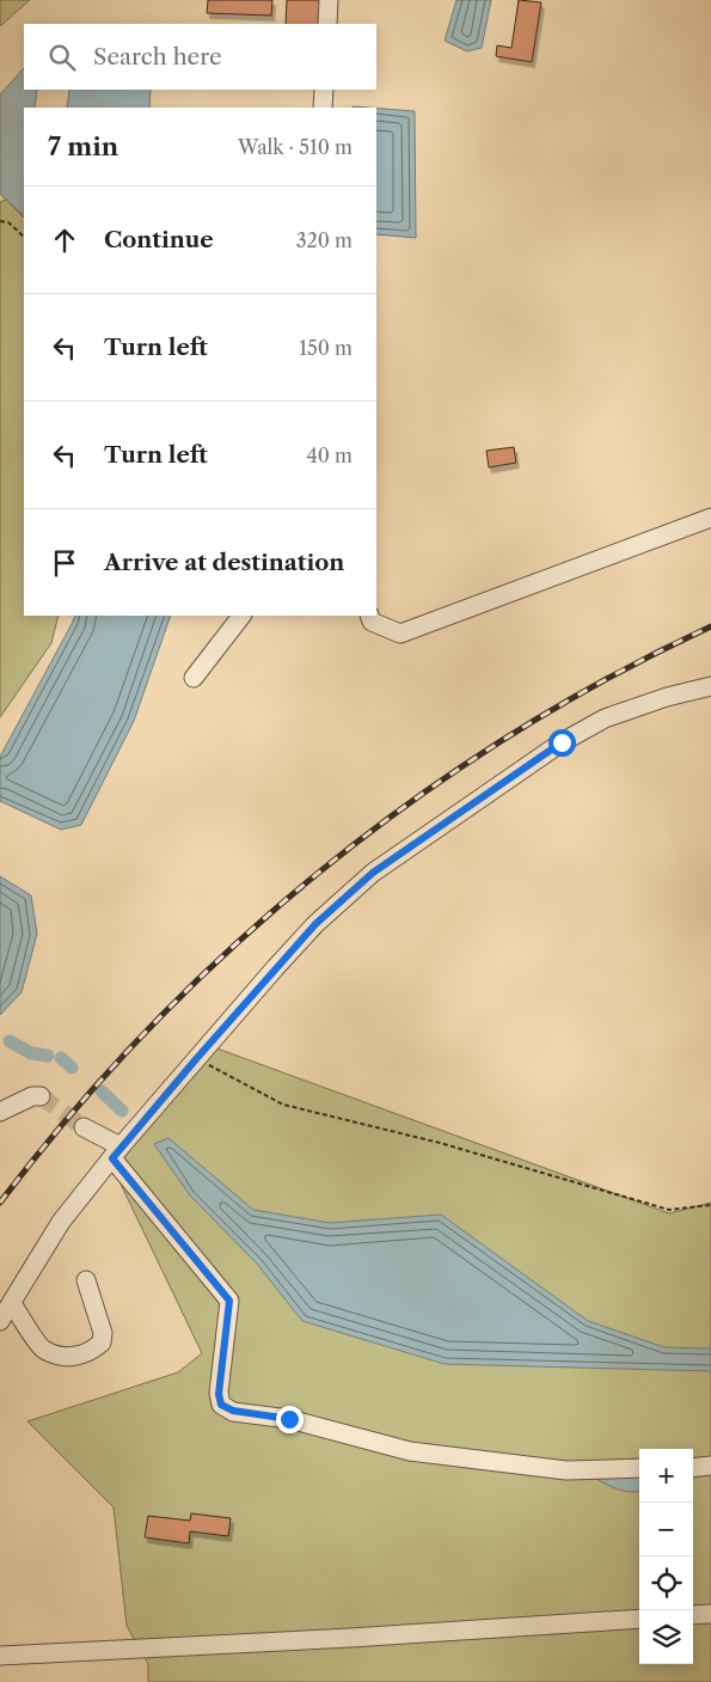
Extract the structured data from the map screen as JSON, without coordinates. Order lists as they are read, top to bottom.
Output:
{
  "page": {
    "search": "Search here",
    "heading": ["7 min", "Walk · 510 m"],
    "list": [
      ["Continue", "320 m"],
      ["Turn left", "150 m"],
      ["Turn left", "40 m"],
      "Arrive at destination"
    ],
    "map_buttons": ["+", "−"]
  }
}
